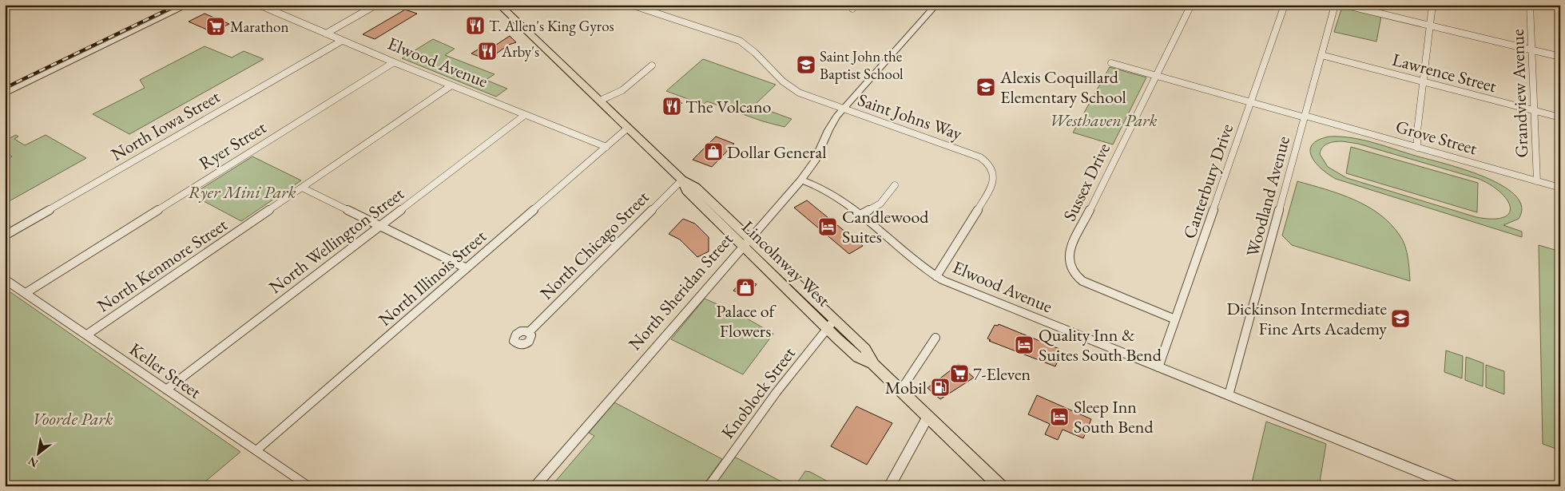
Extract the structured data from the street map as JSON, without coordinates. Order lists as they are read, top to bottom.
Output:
{
  "streets": {
    "main road": ["Lincolnway West"],
    "street": [
      "Elwood Avenue",
      "Lawrence Street",
      "Grandview Avenue",
      "Saint Johns Way",
      "North Iowa Street",
      "Grove Street",
      "Ryer Street",
      "Canterbury Drive",
      "Sussex Drive",
      "Woodland Avenue",
      "North Wellington Street",
      "North Chicago Street",
      "North Kenmore Street",
      "North Illinois Street",
      "North Sheridan Street",
      "Keller Street",
      "Knoblock Street"
    ]
  },
  "crossings": [
    ["Elwood Avenue", "Saint Johns Way"],
    ["Elwood Avenue", "North Iowa Street"],
    ["Elwood Avenue", "Ryer Street"],
    ["Elwood Avenue", "Canterbury Drive"],
    ["Elwood Avenue", "Woodland Avenue"],
    ["Elwood Avenue", "North Wellington Street"],
    ["Elwood Avenue", "North Kenmore Street"],
    ["Elwood Avenue", "North Illinois Street"],
    ["Elwood Avenue", "North Sheridan Street"],
    ["Lawrence Street", "Grandview Avenue"],
    ["Lawrence Street", "Woodland Avenue"],
    ["Grandview Avenue", "Grove Street"],
    ["Saint Johns Way", "North Sheridan Street"],
    ["Grove Street", "Canterbury Drive"],
    ["Grove Street", "Sussex Drive"],
    ["Grove Street", "Woodland Avenue"],
    ["Ryer Street", "Keller Street"],
    ["Canterbury Drive", "Sussex Drive"],
    ["North Wellington Street", "Keller Street"],
    ["North Chicago Street", "Lincolnway West"],
    ["Lincolnway West", "North Illinois Street"],
    ["Lincolnway West", "North Sheridan Street"],
    ["Lincolnway West", "Knoblock Street"],
    ["North Kenmore Street", "Keller Street"],
    ["North Illinois Street", "Keller Street"]
  ],
  "parks": ["Westhaven Park", "Ryer Mini Park", "Voorde Park"],
  "places": {
    "restaurant": ["T. Allen's King Gyros", "Arby's", "The Volcano"],
    "supermarket": ["Marathon", "7-Eleven"],
    "school or university": ["Saint John the Baptist School", "Alexis Coquillard Elementary School", "Dickinson Intermediate Fine Arts Academy"],
    "shop": ["Dollar General", "Palace of Flowers"],
    "hotel": ["Candlewood Suites", "Quality Inn & Suites South Bend", "Sleep Inn South Bend"],
    "fuel station": ["Mobil"]
  },
  "north": "bottom left"
}
